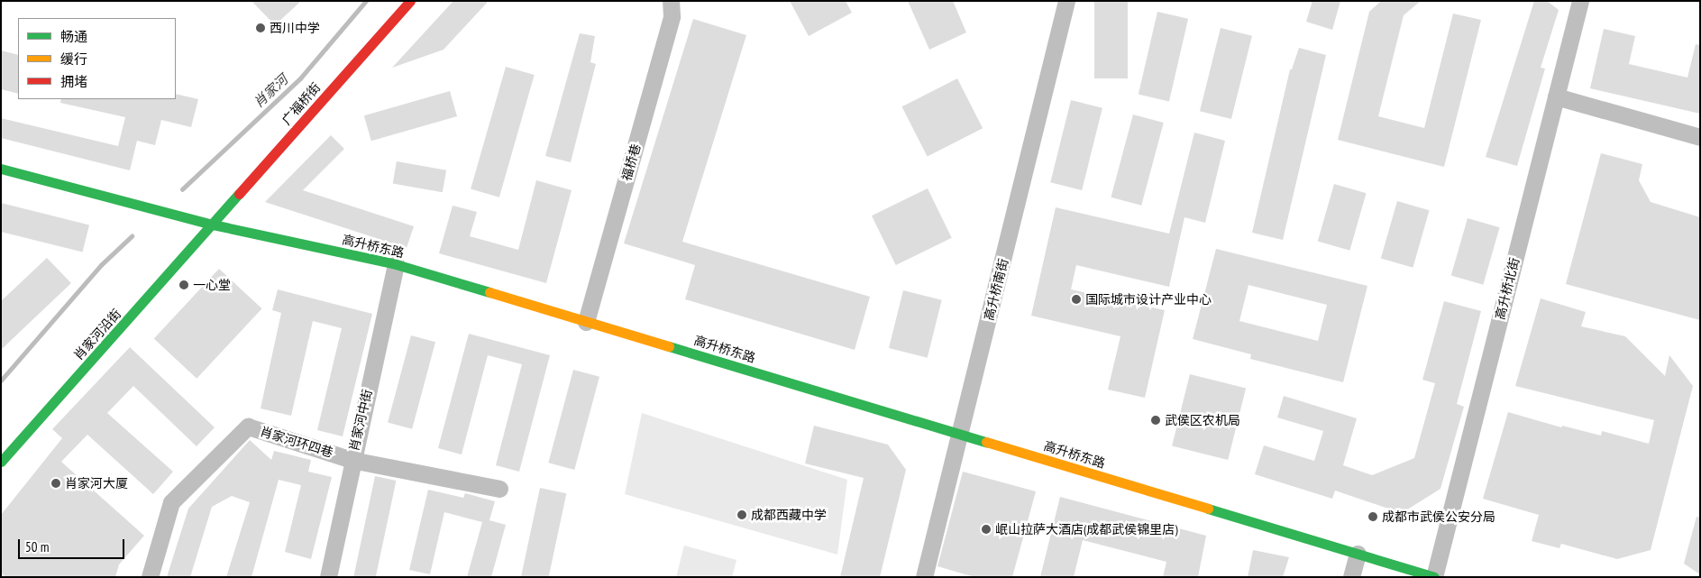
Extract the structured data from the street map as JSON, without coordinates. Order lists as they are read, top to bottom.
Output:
{
  "streets": {
    "street": [
      "广福桥街",
      "福桥巷",
      "高升桥东路",
      "高升桥北街",
      "高升桥南街",
      "肖家河沿街",
      "肖家河中街",
      "肖家河环四巷"
    ]
  },
  "crossings": [
    ["广福桥街", "高升桥东路"],
    ["广福桥街", "肖家河沿街"],
    ["福桥巷", "高升桥东路"],
    ["高升桥东路", "高升桥北街"],
    ["高升桥东路", "高升桥南街"],
    ["高升桥东路", "肖家河沿街"],
    ["高升桥东路", "肖家河中街"],
    ["肖家河中街", "肖家河环四巷"]
  ],
  "water": ["肖家河"],
  "places": [
    "西川中学",
    "一心堂",
    "国际城市设计产业中心",
    "武侯区农机局",
    "肖家河大厦",
    "成都西藏中学",
    "成都市武侯公安分局",
    "岷山拉萨大酒店(成都武侯锦里店)"
  ],
  "legend": ["畅通", "缓行", "拥堵"],
  "scale_bar": "50 m"
}
